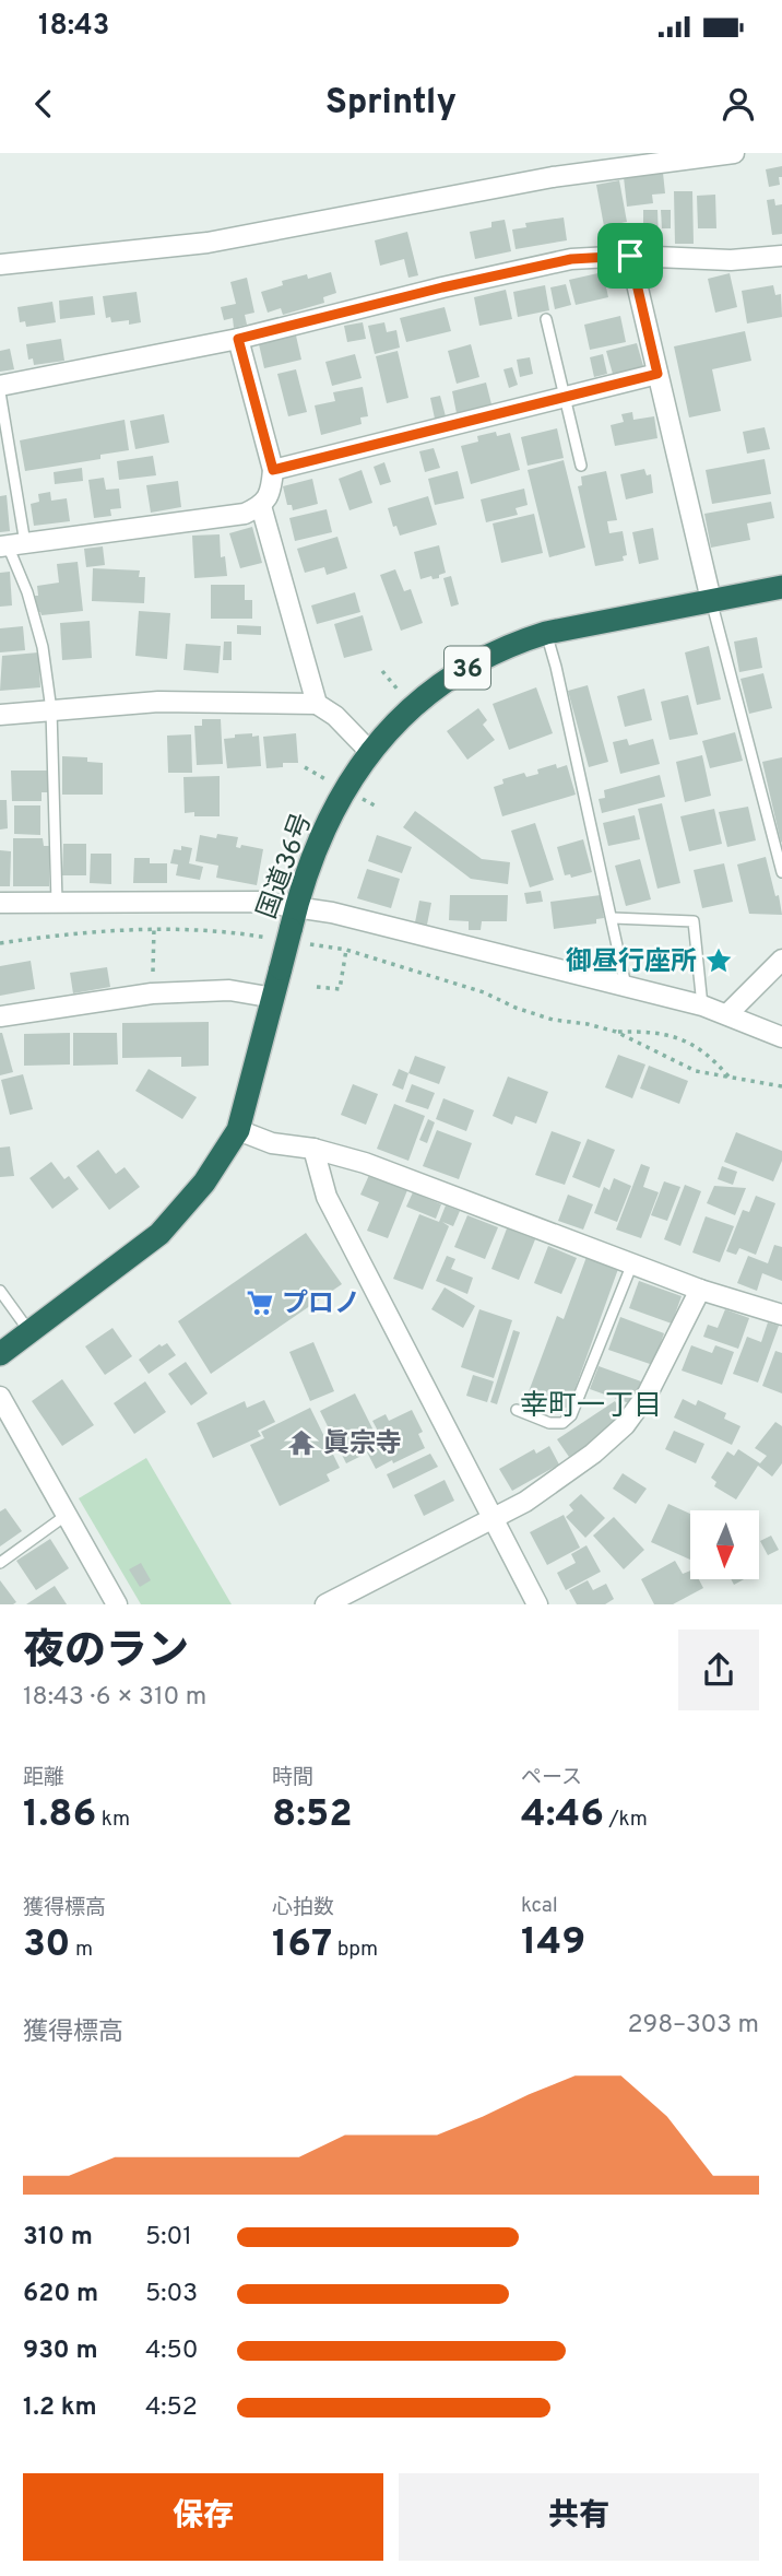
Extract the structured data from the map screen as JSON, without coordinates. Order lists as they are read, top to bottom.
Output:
{
  "streets": {
    "highway": ["36", "国道36号"]
  },
  "districts": ["幸町一丁目"],
  "places": {
    "place": ["御昼行座所"],
    "supermarket": ["プロノ"],
    "temple": ["眞宗寺"]
  },
  "north": "bottom",
  "page": {
    "status": "18:43",
    "header": "Sprintly",
    "heading": ["夜のラン", "18:43 · 6 × 310 m"],
    "stats": [
      ["距離", "1.86 km"],
      ["時間", "8:52"],
      ["ペース", "4:46 /km"],
      ["獲得標高", "30 m"],
      ["心拍数", "167 bpm"],
      ["kcal", "149"]
    ],
    "chart": ["獲得標高", "298–303 m"],
    "list": [
      {
        "name": "310 m",
        "note": "5:01"
      },
      {
        "name": "620 m",
        "note": "5:03"
      },
      {
        "name": "930 m",
        "note": "4:50"
      },
      {
        "name": "1.2 km",
        "note": "4:52"
      }
    ],
    "buttons": ["保存", "共有"]
  }
}
